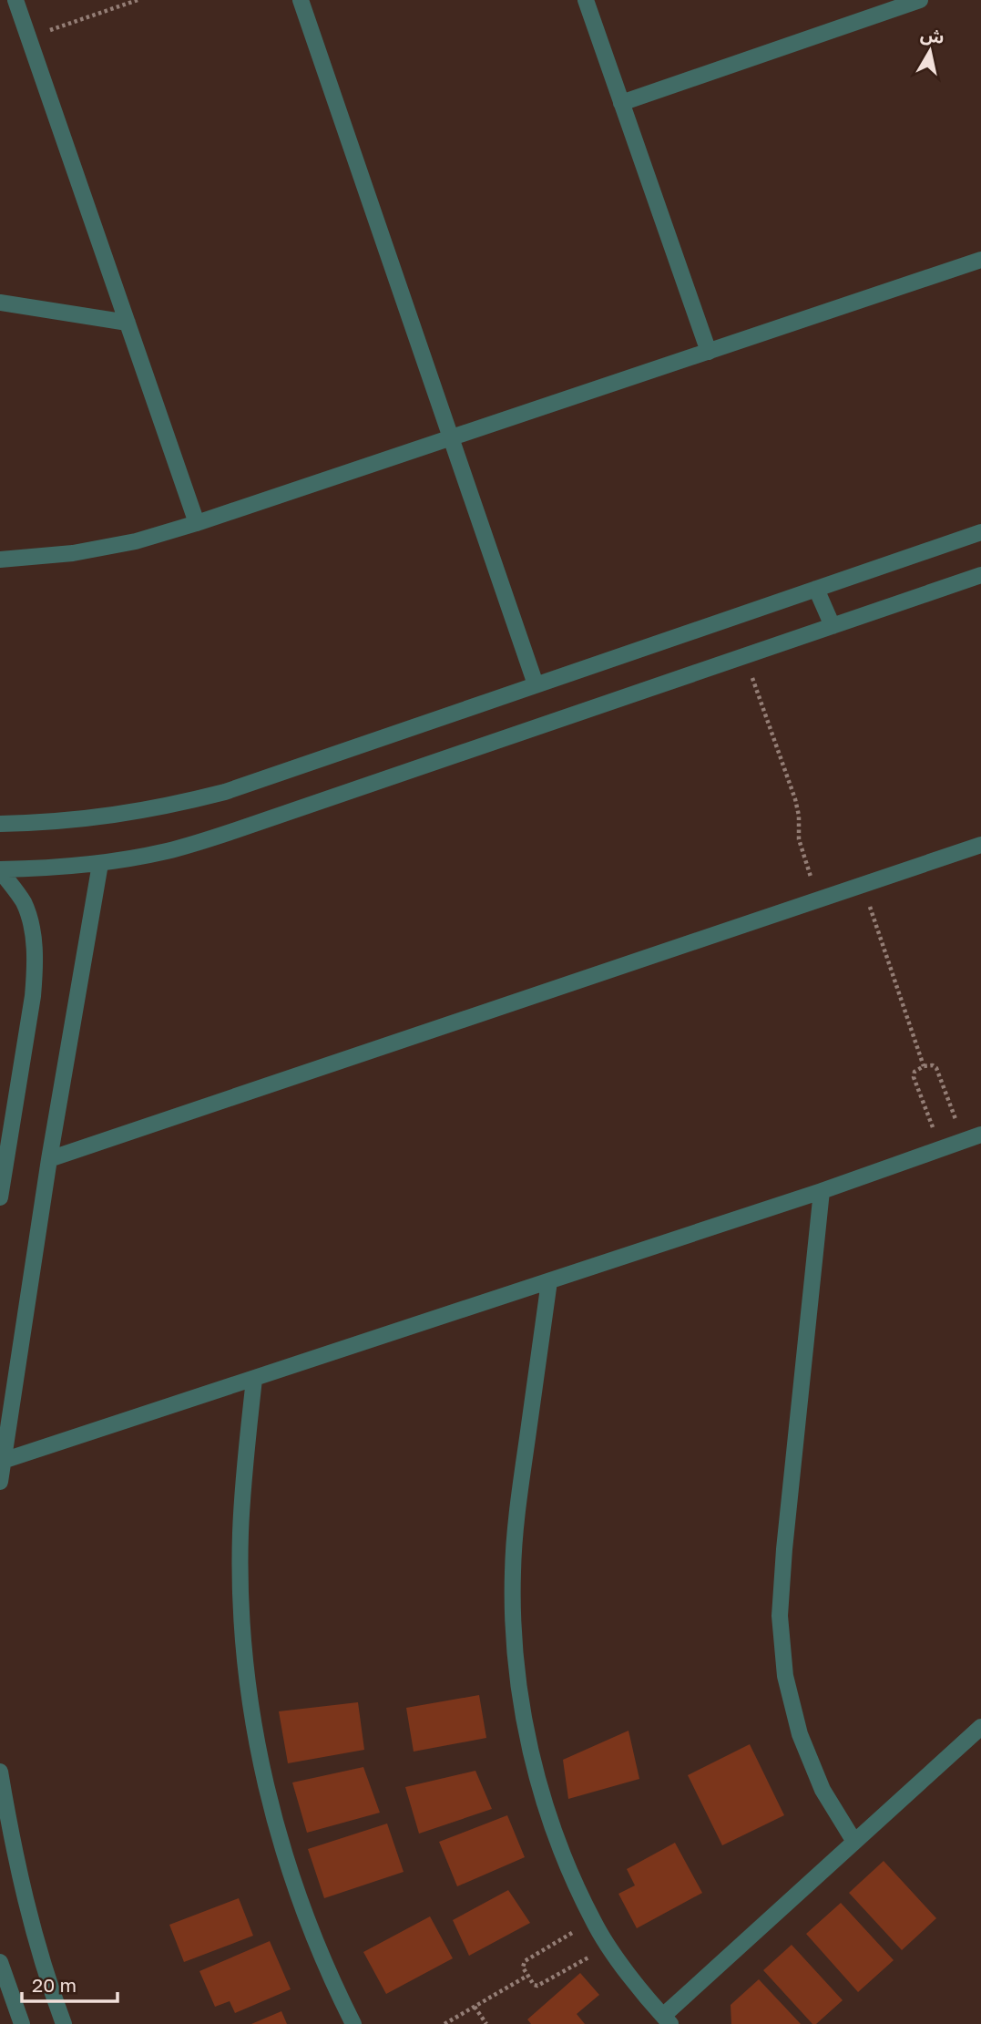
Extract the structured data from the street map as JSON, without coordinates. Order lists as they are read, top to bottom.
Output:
{
  "scale_bar": "20 m",
  "north": "top"
}
